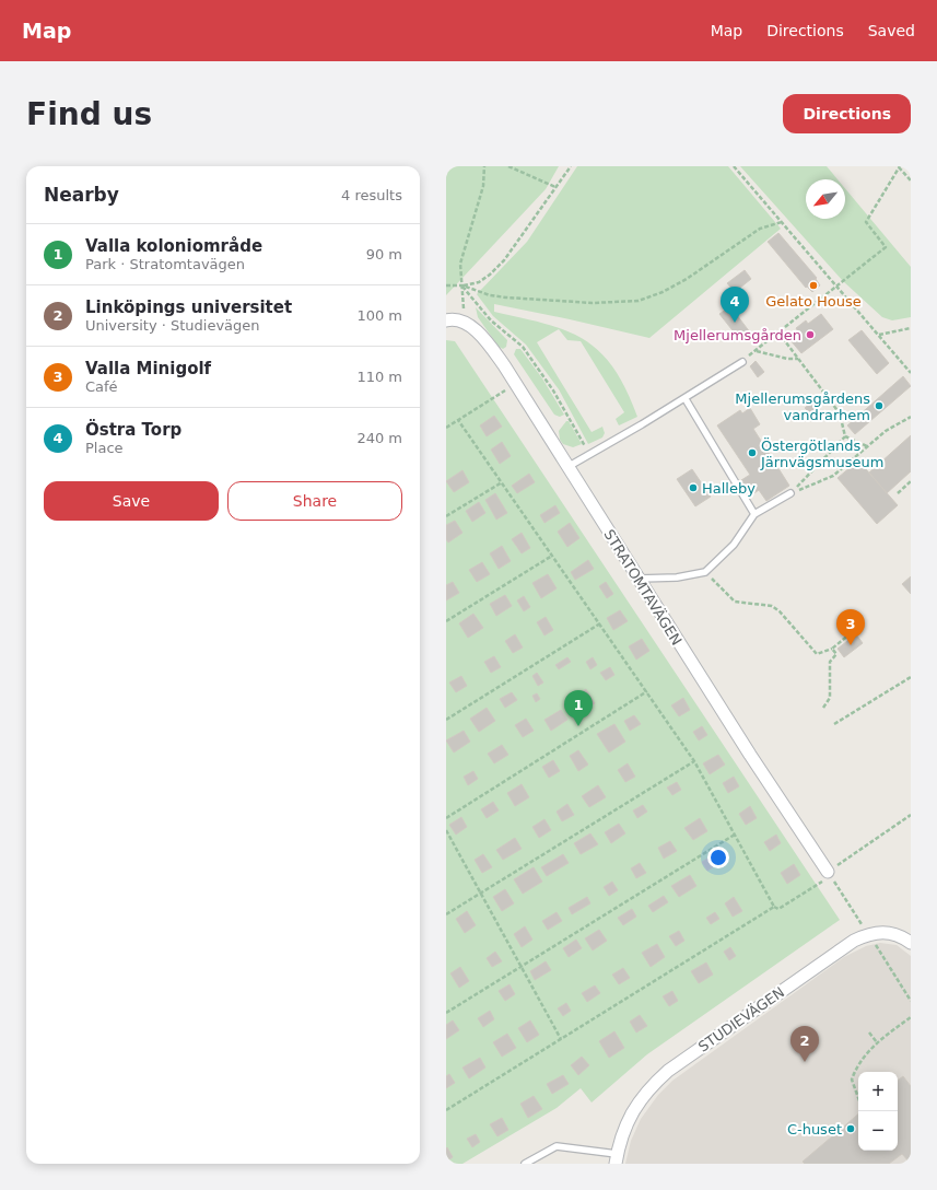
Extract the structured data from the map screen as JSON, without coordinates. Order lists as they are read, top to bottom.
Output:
{
  "streets": {
    "street": ["STRATOMTAVÄGEN", "STUDIEVÄGEN"]
  },
  "places": [
    "Gelato House",
    "Mjellerumsgården",
    "Mjellerumsgårdens vandrarhem",
    "Östergötlands Järnvägsmuseum",
    "Halleby",
    "C-huset"
  ],
  "north": "bottom left",
  "page": {
    "header": "Map",
    "nav": ["Map", "Directions", "Saved"],
    "buttons": [
      "Directions",
      ["Save", "Share"]
    ],
    "title": "Find us",
    "heading": ["Nearby", "4 results"],
    "list": [
      {
        "mark": "1",
        "name": "Valla koloniområde",
        "note": "Park · Stratomtavägen",
        "value": "90 m"
      },
      {
        "mark": "2",
        "name": "Linköpings universitet",
        "note": "University · Studievägen",
        "value": "100 m"
      },
      {
        "mark": "3",
        "name": "Valla Minigolf",
        "note": "Café",
        "value": "110 m"
      },
      {
        "mark": "4",
        "name": "Östra Torp",
        "note": "Place",
        "value": "240 m"
      }
    ],
    "pins": [
      "4",
      "3",
      "1",
      "2"
    ],
    "map_buttons": ["+", "−"]
  }
}
